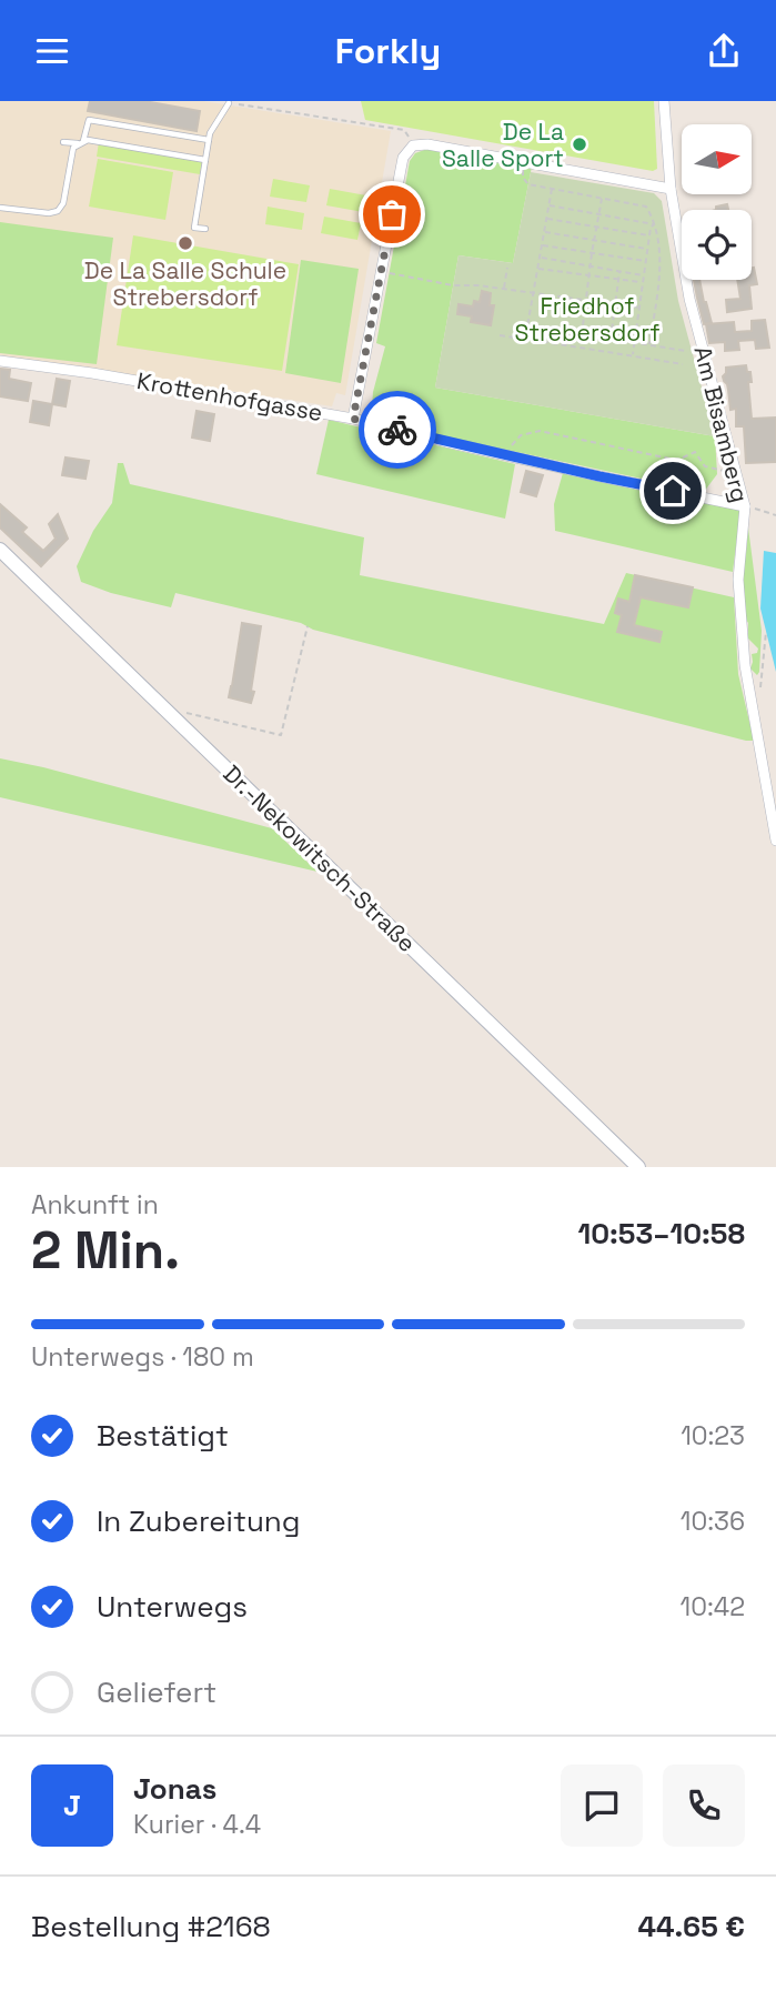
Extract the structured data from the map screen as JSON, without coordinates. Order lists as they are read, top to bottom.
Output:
{
  "streets": {
    "main road": ["Dr.-Nekowitsch-Straße"],
    "street": ["Krottenhofgasse", "Am Bisamberg"]
  },
  "crossings": [
    ["Krottenhofgasse", "Am Bisamberg"]
  ],
  "parks": ["Friedhof Strebersdorf"],
  "places": ["De La Salle Sport", "De La Salle Schule Strebersdorf"],
  "north": "right",
  "page": {
    "header": "Forkly",
    "heading": ["2 Min.", "Ankunft in", "10:53–10:58"],
    "panel": [
      "Jonas",
      "Kurier · 4.4",
      "Bestellung #2168",
      "44.65 €"
    ],
    "bar": "Unterwegs · 180 m",
    "list": [
      ["Bestätigt", "10:23"],
      ["In Zubereitung", "10:36"],
      ["Unterwegs", "10:42"],
      "Geliefert"
    ],
    "round": "J"
  }
}
